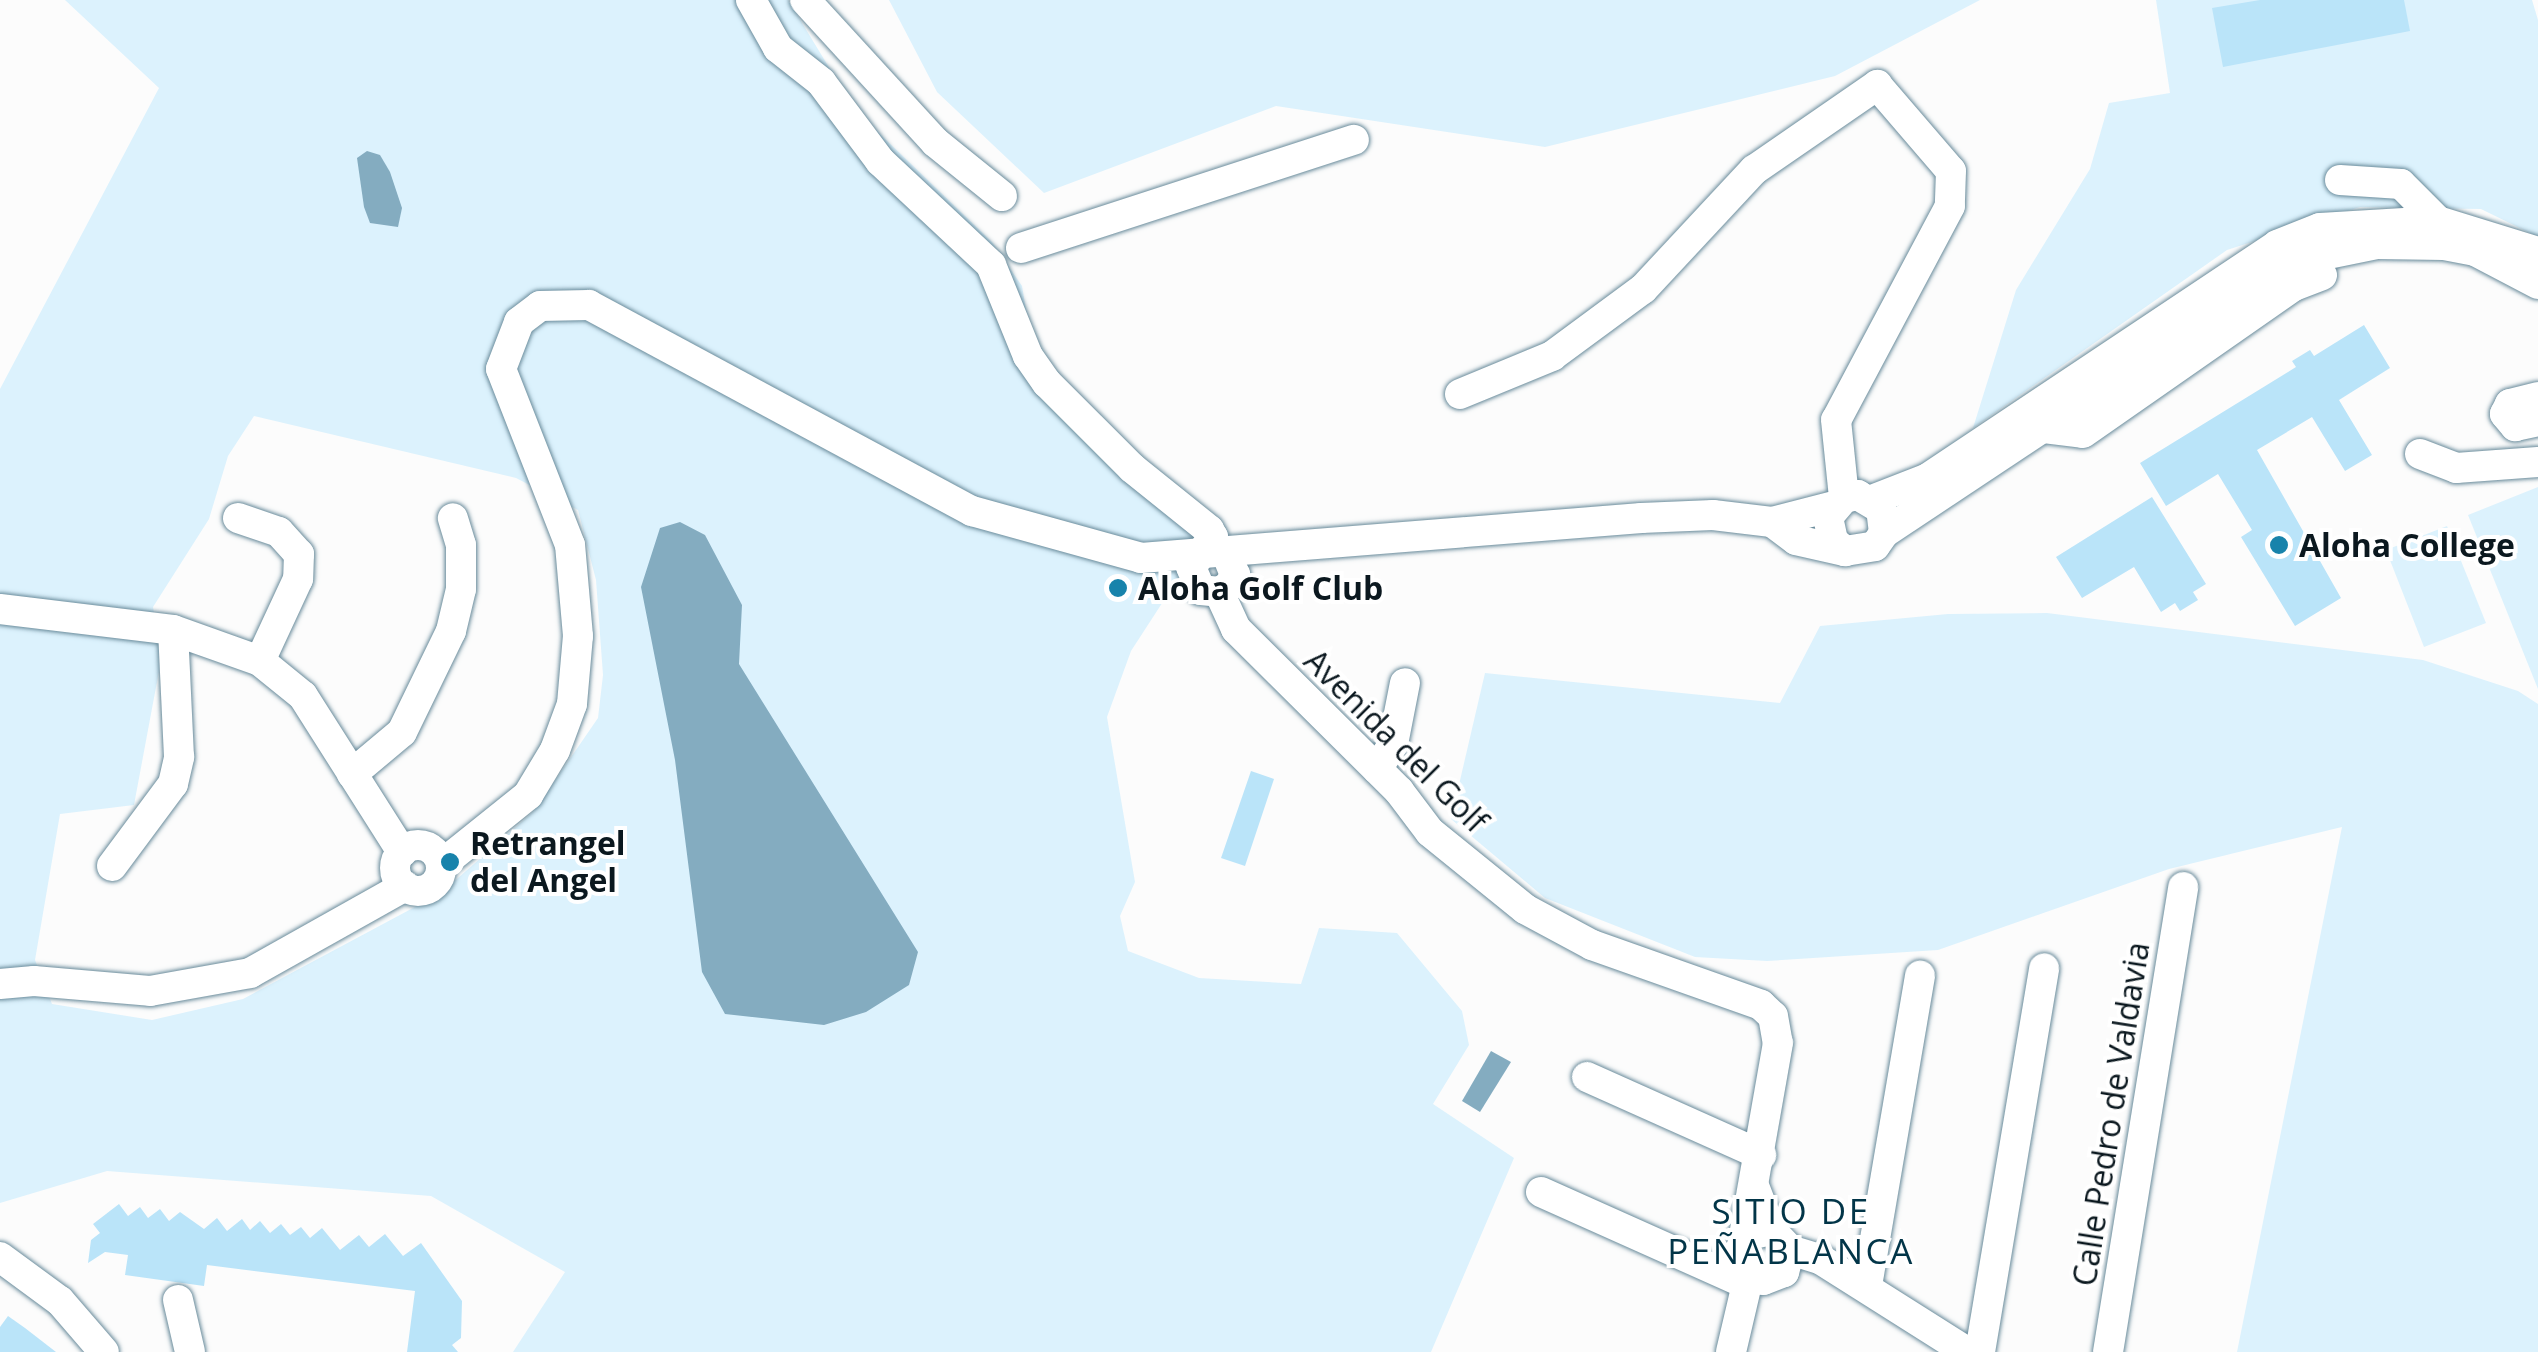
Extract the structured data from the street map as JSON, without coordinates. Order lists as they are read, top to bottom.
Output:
{
  "streets": {
    "street": ["Avenida del Golf", "Calle Pedro de Valdavia"]
  },
  "districts": ["SITIO DE PEÑABLANCA"],
  "places": ["Aloha College", "Aloha Golf Club", "Retrangel del Angel"]
}
